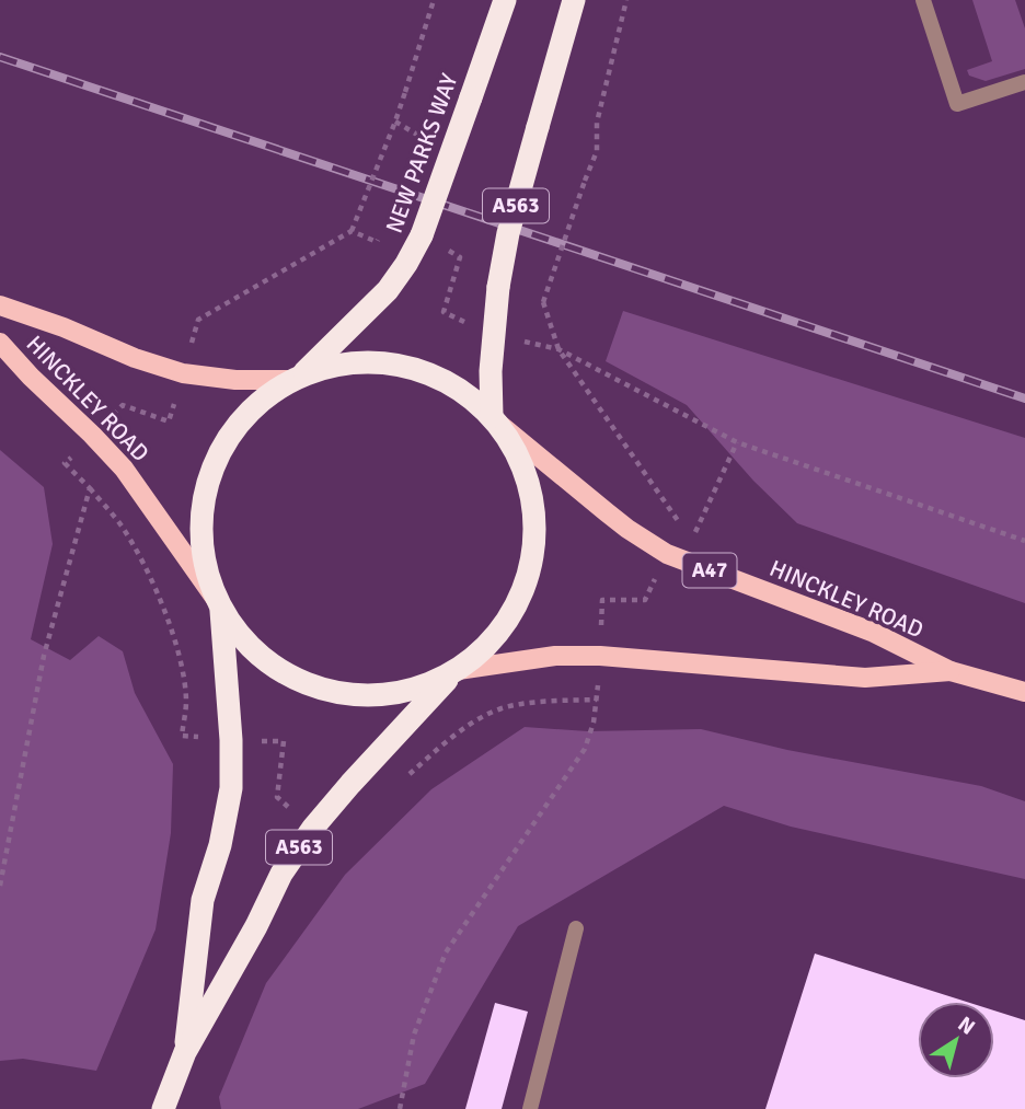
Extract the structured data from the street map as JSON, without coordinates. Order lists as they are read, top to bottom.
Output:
{
  "streets": {
    "highway": ["NEW PARKS WAY", "A563"],
    "main road": ["HINCKLEY ROAD", "A47"]
  },
  "crossings": [
    ["NEW PARKS WAY", "A563"],
    ["NEW PARKS WAY", "HINCKLEY ROAD"],
    ["A563", "HINCKLEY ROAD"]
  ],
  "north": "top right"
}
